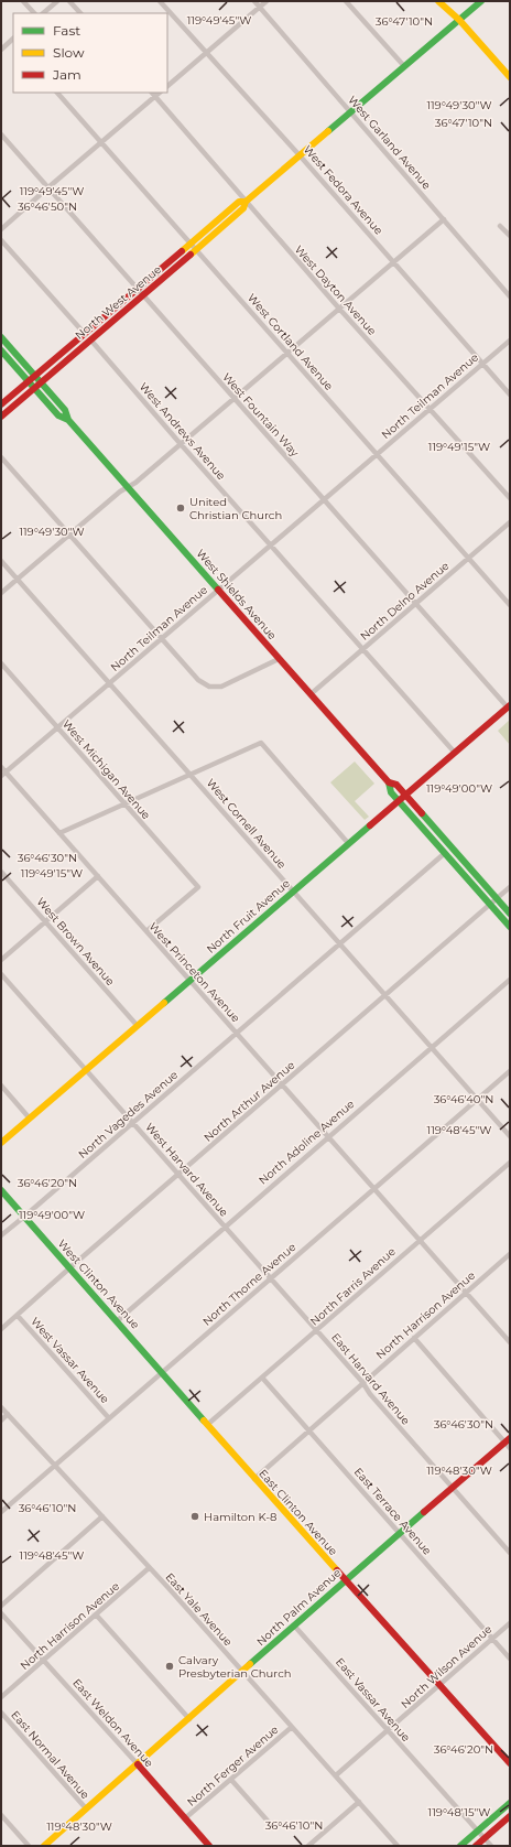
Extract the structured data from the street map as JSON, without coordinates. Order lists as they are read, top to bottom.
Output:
{
  "streets": {
    "main road": [
      "North West Avenue",
      "West Shields Avenue",
      "North Fruit Avenue",
      "West Clinton Avenue",
      "East Clinton Avenue",
      "North Palm Avenue",
      "East Weldon Avenue"
    ],
    "street": [
      "West Garland Avenue",
      "West Fedora Avenue",
      "West Dayton Avenue",
      "West Cortland Avenue",
      "North Teilman Avenue",
      "West Fountain Way",
      "West Andrews Avenue",
      "North Delno Avenue",
      "West Michigan Avenue",
      "West Cornell Avenue",
      "West Brown Avenue",
      "West Princeton Avenue",
      "North Arthur Avenue",
      "North Vagedes Avenue",
      "North Adoline Avenue",
      "West Harvard Avenue",
      "North Thorne Avenue",
      "North Farris Avenue",
      "North Harrison Avenue",
      "West Vassar Avenue",
      "East Harvard Avenue",
      "East Terrace Avenue",
      "East Yale Avenue",
      "North Wilson Avenue",
      "East Vassar Avenue",
      "East Normal Avenue",
      "North Ferger Avenue"
    ]
  },
  "crossings": [
    ["West Garland Avenue", "North West Avenue"],
    ["West Fedora Avenue", "North West Avenue"],
    ["West Fedora Avenue", "North Teilman Avenue"],
    ["West Dayton Avenue", "North West Avenue"],
    ["West Dayton Avenue", "North Teilman Avenue"],
    ["North West Avenue", "West Cortland Avenue"],
    ["North West Avenue", "West Fountain Way"],
    ["North West Avenue", "West Andrews Avenue"],
    ["North West Avenue", "West Shields Avenue"],
    ["West Cortland Avenue", "North Teilman Avenue"],
    ["West Cortland Avenue", "North Delno Avenue"],
    ["North Teilman Avenue", "West Fountain Way"],
    ["North Teilman Avenue", "West Andrews Avenue"],
    ["North Teilman Avenue", "West Shields Avenue"],
    ["North Teilman Avenue", "West Michigan Avenue"],
    ["North Teilman Avenue", "West Cornell Avenue"],
    ["North Teilman Avenue", "West Princeton Avenue"],
    ["West Fountain Way", "North Delno Avenue"],
    ["West Fountain Way", "North Fruit Avenue"],
    ["West Andrews Avenue", "North Delno Avenue"],
    ["West Andrews Avenue", "North Fruit Avenue"],
    ["West Shields Avenue", "North Delno Avenue"],
    ["West Shields Avenue", "North Fruit Avenue"],
    ["West Shields Avenue", "North Arthur Avenue"],
    ["West Shields Avenue", "North Vagedes Avenue"],
    ["West Michigan Avenue", "West Princeton Avenue"],
    ["West Cornell Avenue", "North Fruit Avenue"],
    ["West Cornell Avenue", "North Arthur Avenue"],
    ["West Cornell Avenue", "North Vagedes Avenue"],
    ["West Cornell Avenue", "North Adoline Avenue"],
    ["West Cornell Avenue", "North Thorne Avenue"],
    ["North Fruit Avenue", "West Brown Avenue"],
    ["North Fruit Avenue", "West Princeton Avenue"],
    ["North Fruit Avenue", "West Harvard Avenue"],
    ["West Princeton Avenue", "North Arthur Avenue"],
    ["West Princeton Avenue", "North Vagedes Avenue"],
    ["West Princeton Avenue", "North Adoline Avenue"],
    ["West Princeton Avenue", "North Thorne Avenue"],
    ["West Princeton Avenue", "North Farris Avenue"],
    ["West Princeton Avenue", "North Harrison Avenue"],
    ["North Arthur Avenue", "West Harvard Avenue"],
    ["North Arthur Avenue", "West Clinton Avenue"],
    ["North Arthur Avenue", "West Vassar Avenue"],
    ["North Vagedes Avenue", "West Harvard Avenue"],
    ["North Vagedes Avenue", "West Clinton Avenue"],
    ["North Adoline Avenue", "West Harvard Avenue"],
    ["North Adoline Avenue", "West Clinton Avenue"],
    ["West Harvard Avenue", "North Thorne Avenue"],
    ["West Harvard Avenue", "East Harvard Avenue"],
    ["West Clinton Avenue", "North Thorne Avenue"],
    ["West Clinton Avenue", "East Clinton Avenue"],
    ["North Thorne Avenue", "West Vassar Avenue"],
    ["North Thorne Avenue", "East Harvard Avenue"],
    ["North Thorne Avenue", "East Clinton Avenue"],
    ["North Thorne Avenue", "East Yale Avenue"],
    ["North Farris Avenue", "East Harvard Avenue"],
    ["North Farris Avenue", "East Terrace Avenue"],
    ["North Farris Avenue", "East Clinton Avenue"],
    ["North Harrison Avenue", "East Harvard Avenue"],
    ["North Harrison Avenue", "East Terrace Avenue"],
    ["North Harrison Avenue", "East Clinton Avenue"],
    ["North Harrison Avenue", "East Yale Avenue"],
    ["North Harrison Avenue", "East Weldon Avenue"],
    ["East Harvard Avenue", "North Palm Avenue"],
    ["East Terrace Avenue", "North Palm Avenue"],
    ["East Terrace Avenue", "North Wilson Avenue"],
    ["East Clinton Avenue", "North Palm Avenue"],
    ["East Clinton Avenue", "North Wilson Avenue"],
    ["North Palm Avenue", "East Yale Avenue"],
    ["North Palm Avenue", "East Vassar Avenue"],
    ["North Palm Avenue", "East Weldon Avenue"],
    ["North Palm Avenue", "East Normal Avenue"],
    ["East Yale Avenue", "North Wilson Avenue"],
    ["East Yale Avenue", "North Ferger Avenue"],
    ["North Wilson Avenue", "East Vassar Avenue"],
    ["East Weldon Avenue", "North Ferger Avenue"]
  ],
  "places": ["United Christian Church", "Hamilton K-8", "Calvary Presbyterian Church"],
  "legend": ["Fast", "Slow", "Jam"],
  "coordinates": [
    "119°49'45\"W",
    "36°47'10\"N",
    "119°49'30\"W",
    "36°46'50\"N",
    "119°49'15\"W",
    "119°49'00\"W",
    "36°46'30\"N",
    "36°46'40\"N",
    "119°48'45\"W",
    "36°46'20\"N",
    "119°48'30\"W",
    "36°46'10\"N",
    "119°48'15\"W"
  ]
}
